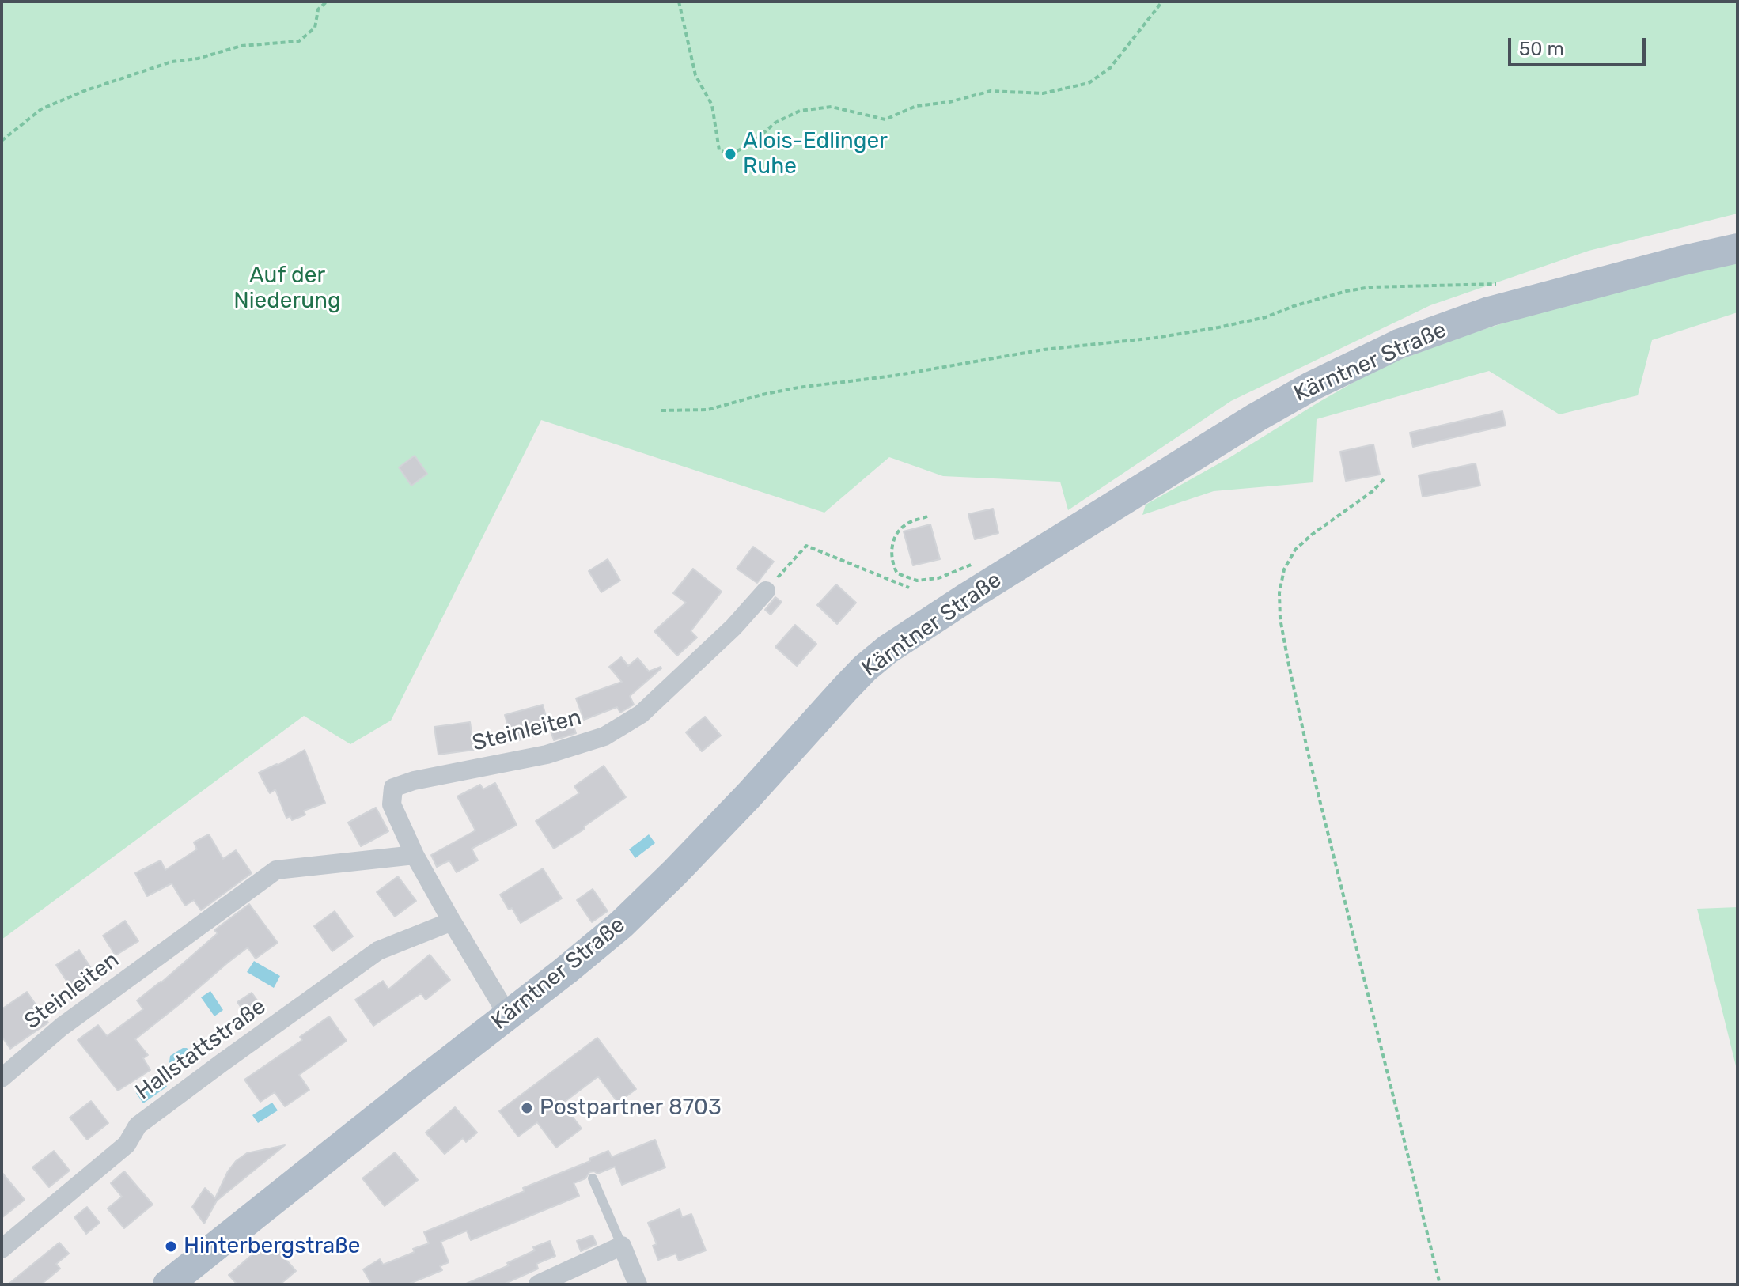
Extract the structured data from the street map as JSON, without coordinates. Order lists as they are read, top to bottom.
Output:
{
  "streets": {
    "main road": ["Kärntner Straße"],
    "street": ["Steinleiten", "Hallstattstraße"]
  },
  "crossings": [
    ["Kärntner Straße", "Steinleiten"],
    ["Steinleiten", "Hallstattstraße"]
  ],
  "parks": ["Auf der Niederung"],
  "places": ["Alois-Edlinger Ruhe", "Postpartner 8703", "Hinterbergstraße"],
  "scale_bar": "50 m"
}
